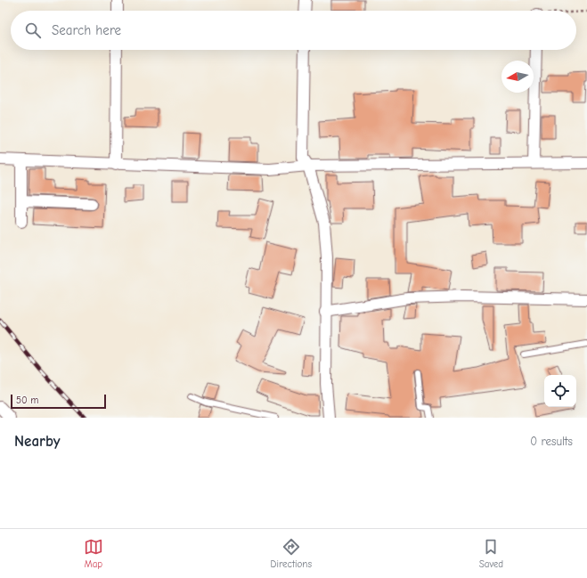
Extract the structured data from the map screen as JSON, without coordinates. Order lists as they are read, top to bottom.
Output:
{
  "scale_bar": "50 m",
  "north": "left",
  "page": {
    "search": "Search here",
    "scale": "50 m",
    "heading": ["Nearby", "0 results"],
    "nav": ["Map", "Directions", "Saved"]
  }
}
